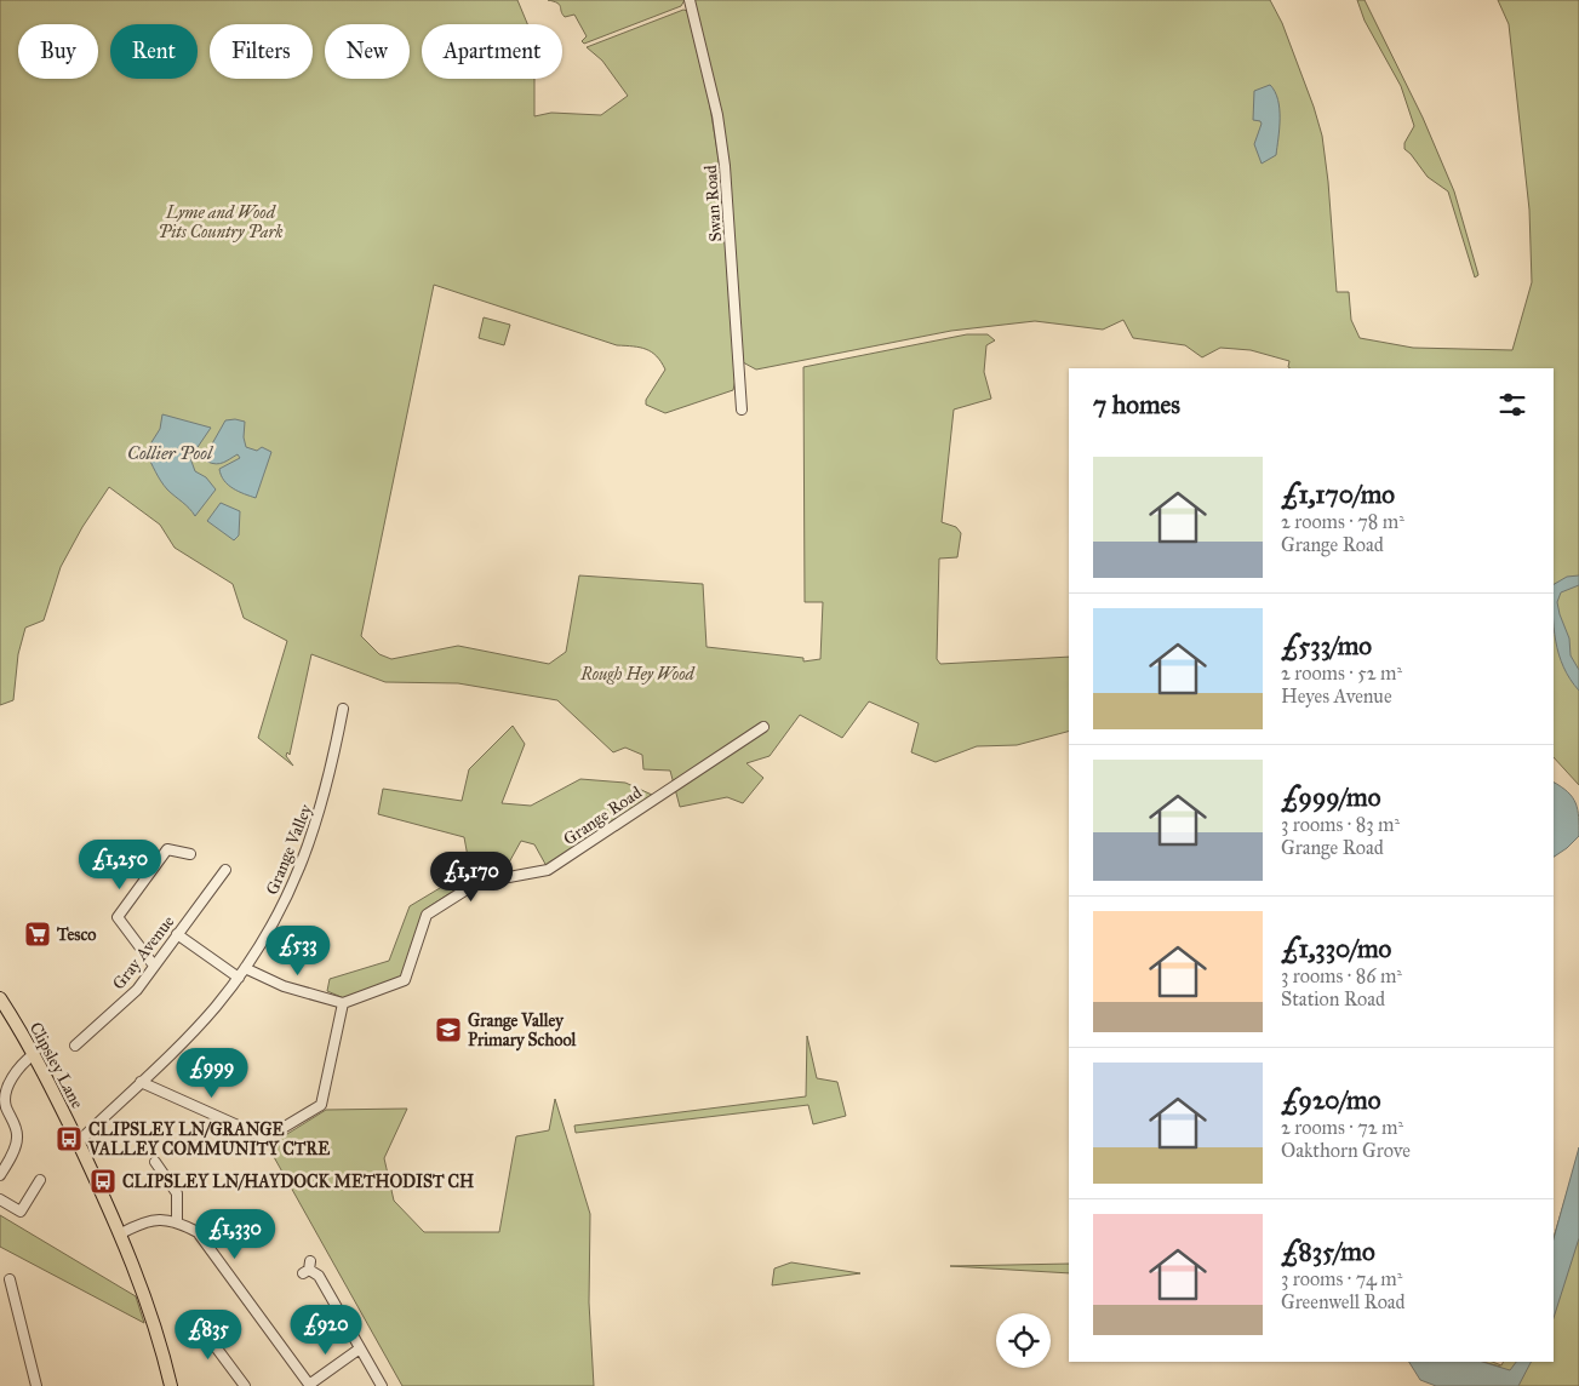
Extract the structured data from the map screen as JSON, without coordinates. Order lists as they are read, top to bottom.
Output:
{
  "streets": {
    "main road": ["Clipsley Lane"],
    "street": [
      "Swan Road",
      "Grange Road",
      "Grange Valley",
      "Gray Avenue"
    ]
  },
  "crossings": [
    ["Grange Valley", "Clipsley Lane"]
  ],
  "water": ["Collier Pool"],
  "parks": ["Lyme and Wood Pits Country Park", "Rough Hey Wood"],
  "places": {
    "supermarket": ["Tesco"],
    "school or university": ["Grange Valley Primary School"],
    "bus stop": ["CLIPSLEY LN/GRANGE VALLEY COMMUNITY CTRE", "CLIPSLEY LN/HAYDOCK METHODIST CH"]
  },
  "page": {
    "chip": [
      "Buy",
      "Rent",
      "Filters",
      "New",
      "Apartment"
    ],
    "heading": "7 homes",
    "list": [
      {
        "name": "£1,170/mo",
        "note": "2 rooms · 78 m² · Grange Road"
      },
      {
        "name": "£533/mo",
        "note": "2 rooms · 52 m² · Heyes Avenue"
      },
      {
        "name": "£999/mo",
        "note": "3 rooms · 83 m² · Grange Road"
      },
      {
        "name": "£1,330/mo",
        "note": "3 rooms · 86 m² · Station Road"
      },
      {
        "name": "£920/mo",
        "note": "2 rooms · 72 m² · Oakthorn Grove"
      },
      {
        "name": "£835/mo",
        "note": "3 rooms · 74 m² · Greenwell Road"
      }
    ],
    "price": [
      "£1,250",
      "£1,170",
      "£533",
      "£999",
      "£1,330",
      "£920",
      "£835"
    ]
  }
}
